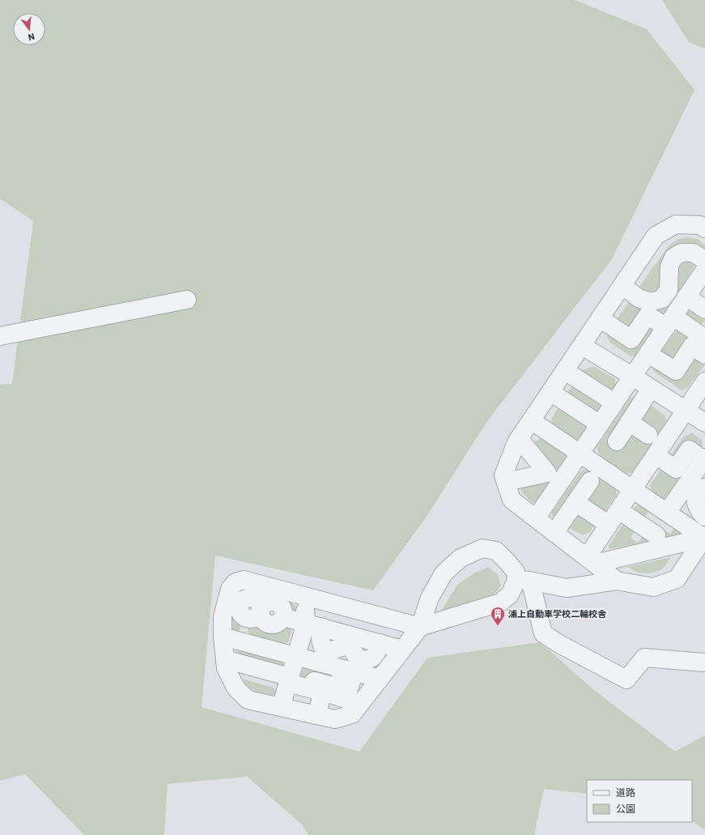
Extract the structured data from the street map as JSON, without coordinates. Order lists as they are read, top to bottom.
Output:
{
  "places": {
    "building": ["浦上自動車学校二輪校舎"]
  },
  "legend": ["道路", "公園"],
  "north": "bottom"
}
